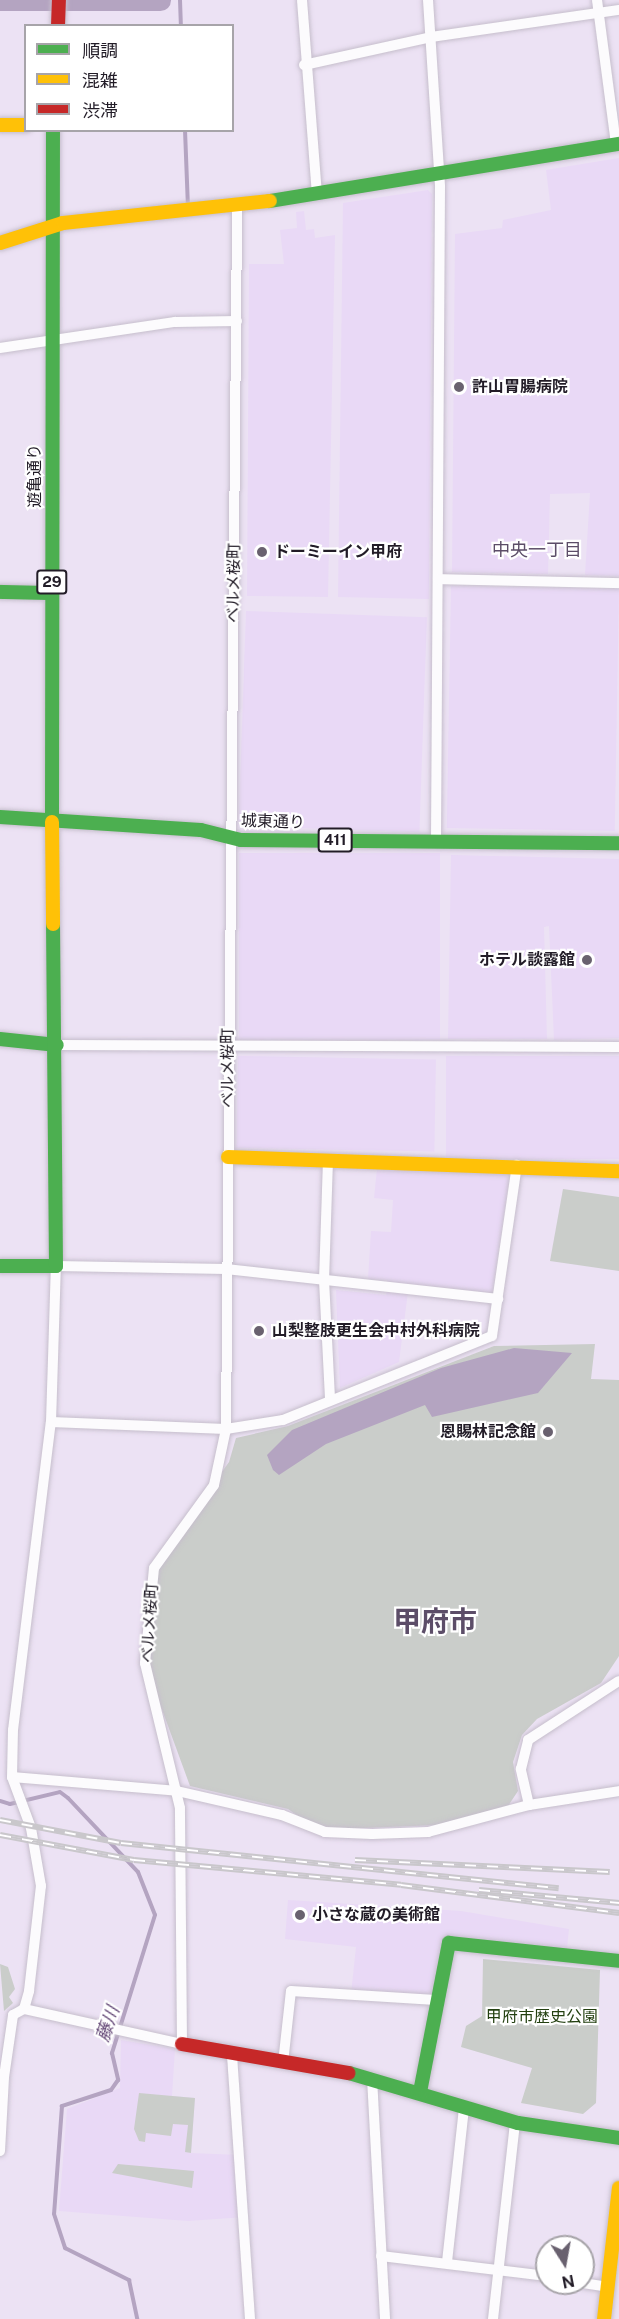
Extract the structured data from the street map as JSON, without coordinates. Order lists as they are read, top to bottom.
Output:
{
  "streets": {
    "main road": [
      "遊亀通り",
      "29",
      "城東通り",
      "411"
    ],
    "street": ["ベルメ桜町"]
  },
  "crossings": [
    ["遊亀通り", "城東通り"],
    ["ベルメ桜町", "城東通り"]
  ],
  "districts": ["中央一丁目", "甲府市"],
  "water": ["藤川"],
  "parks": ["甲府市歴史公園"],
  "places": [
    "許山胃腸病院",
    "ドーミーイン甲府",
    "ホテル談露館",
    "山梨整肢更生会中村外科病院",
    "恩賜林記念館",
    "小さな蔵の美術館"
  ],
  "legend": ["順調", "混雑", "渋滞"],
  "north": "bottom"
}
